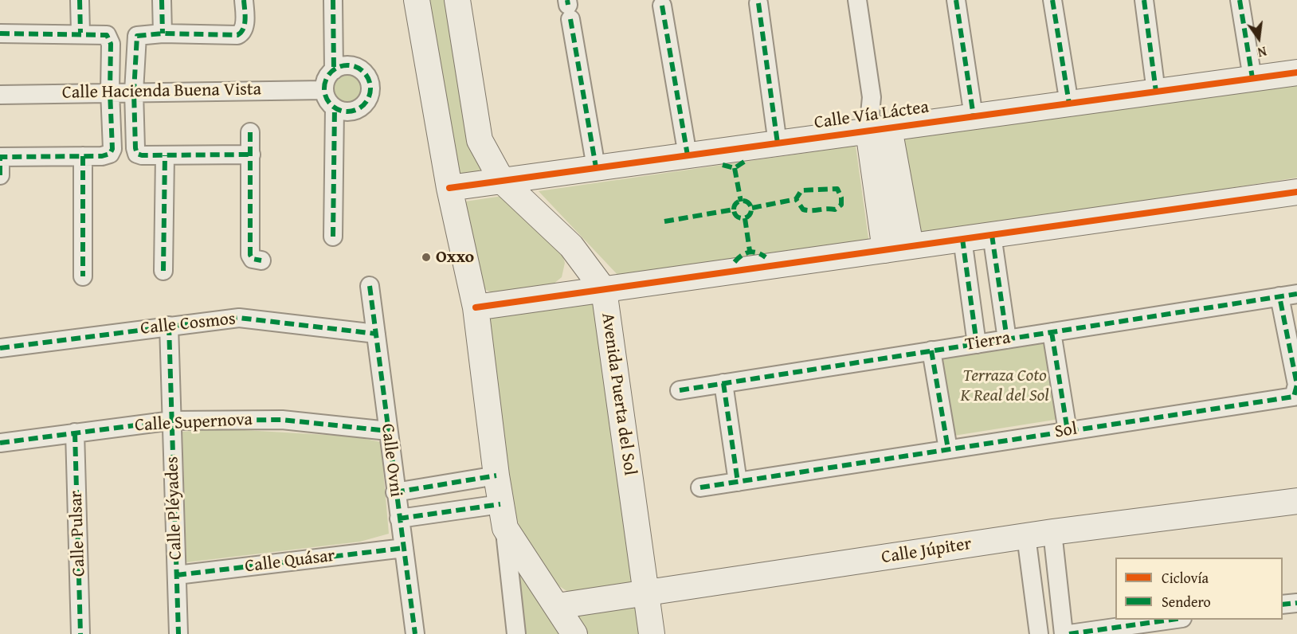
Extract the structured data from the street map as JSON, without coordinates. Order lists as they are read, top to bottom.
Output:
{
  "streets": {
    "street": [
      "Calle Hacienda Buena Vista",
      "Calle Vía Láctea",
      "Calle Cosmos",
      "Tierra",
      "Avenida Puerta del Sol",
      "Calle Supernova",
      "Sol",
      "Calle Ovni",
      "Calle Pléyades",
      "Calle Pulsar",
      "Calle Júpiter",
      "Calle Quásar"
    ]
  },
  "crossings": [
    ["Calle Vía Láctea", "Avenida Puerta del Sol"],
    ["Calle Cosmos", "Calle Ovni"],
    ["Calle Cosmos", "Calle Pléyades"],
    ["Tierra", "Sol"],
    ["Avenida Puerta del Sol", "Calle Júpiter"],
    ["Calle Supernova", "Calle Ovni"],
    ["Calle Supernova", "Calle Pléyades"],
    ["Calle Supernova", "Calle Pulsar"],
    ["Calle Ovni", "Calle Quásar"],
    ["Calle Pléyades", "Calle Quásar"]
  ],
  "parks": ["Terraza Coto K Real del Sol"],
  "places": ["Oxxo"],
  "legend": ["Ciclovía", "Sendero"],
  "north": "bottom"
}
